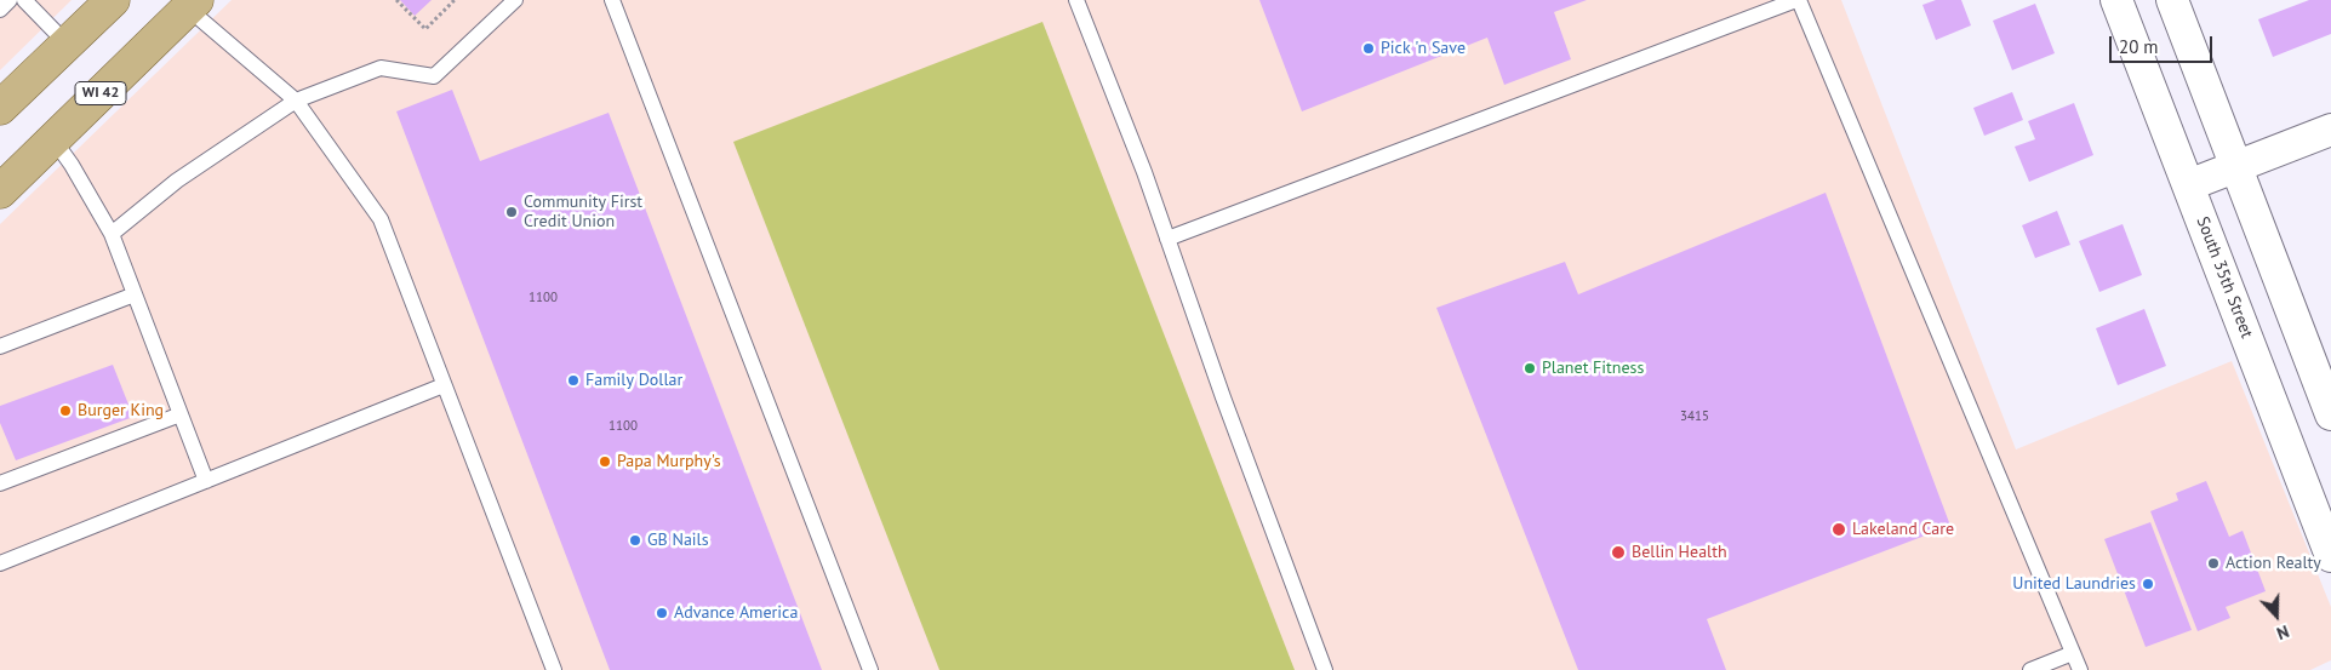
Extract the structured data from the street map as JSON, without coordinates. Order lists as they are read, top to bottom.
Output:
{
  "streets": {
    "main road": ["WI 42"],
    "street": ["South 35th Street"]
  },
  "places": [
    "Pick 'n Save",
    "Community First Credit Union",
    "Planet Fitness",
    "Family Dollar",
    "Burger King",
    "Papa Murphy's",
    "Lakeland Care",
    "GB Nails",
    "Bellin Health",
    "Action Realty",
    "United Laundries",
    "Advance America"
  ],
  "house_numbers": ["1100", "3415", "1100"],
  "scale_bar": "20 m",
  "north": "bottom"
}
